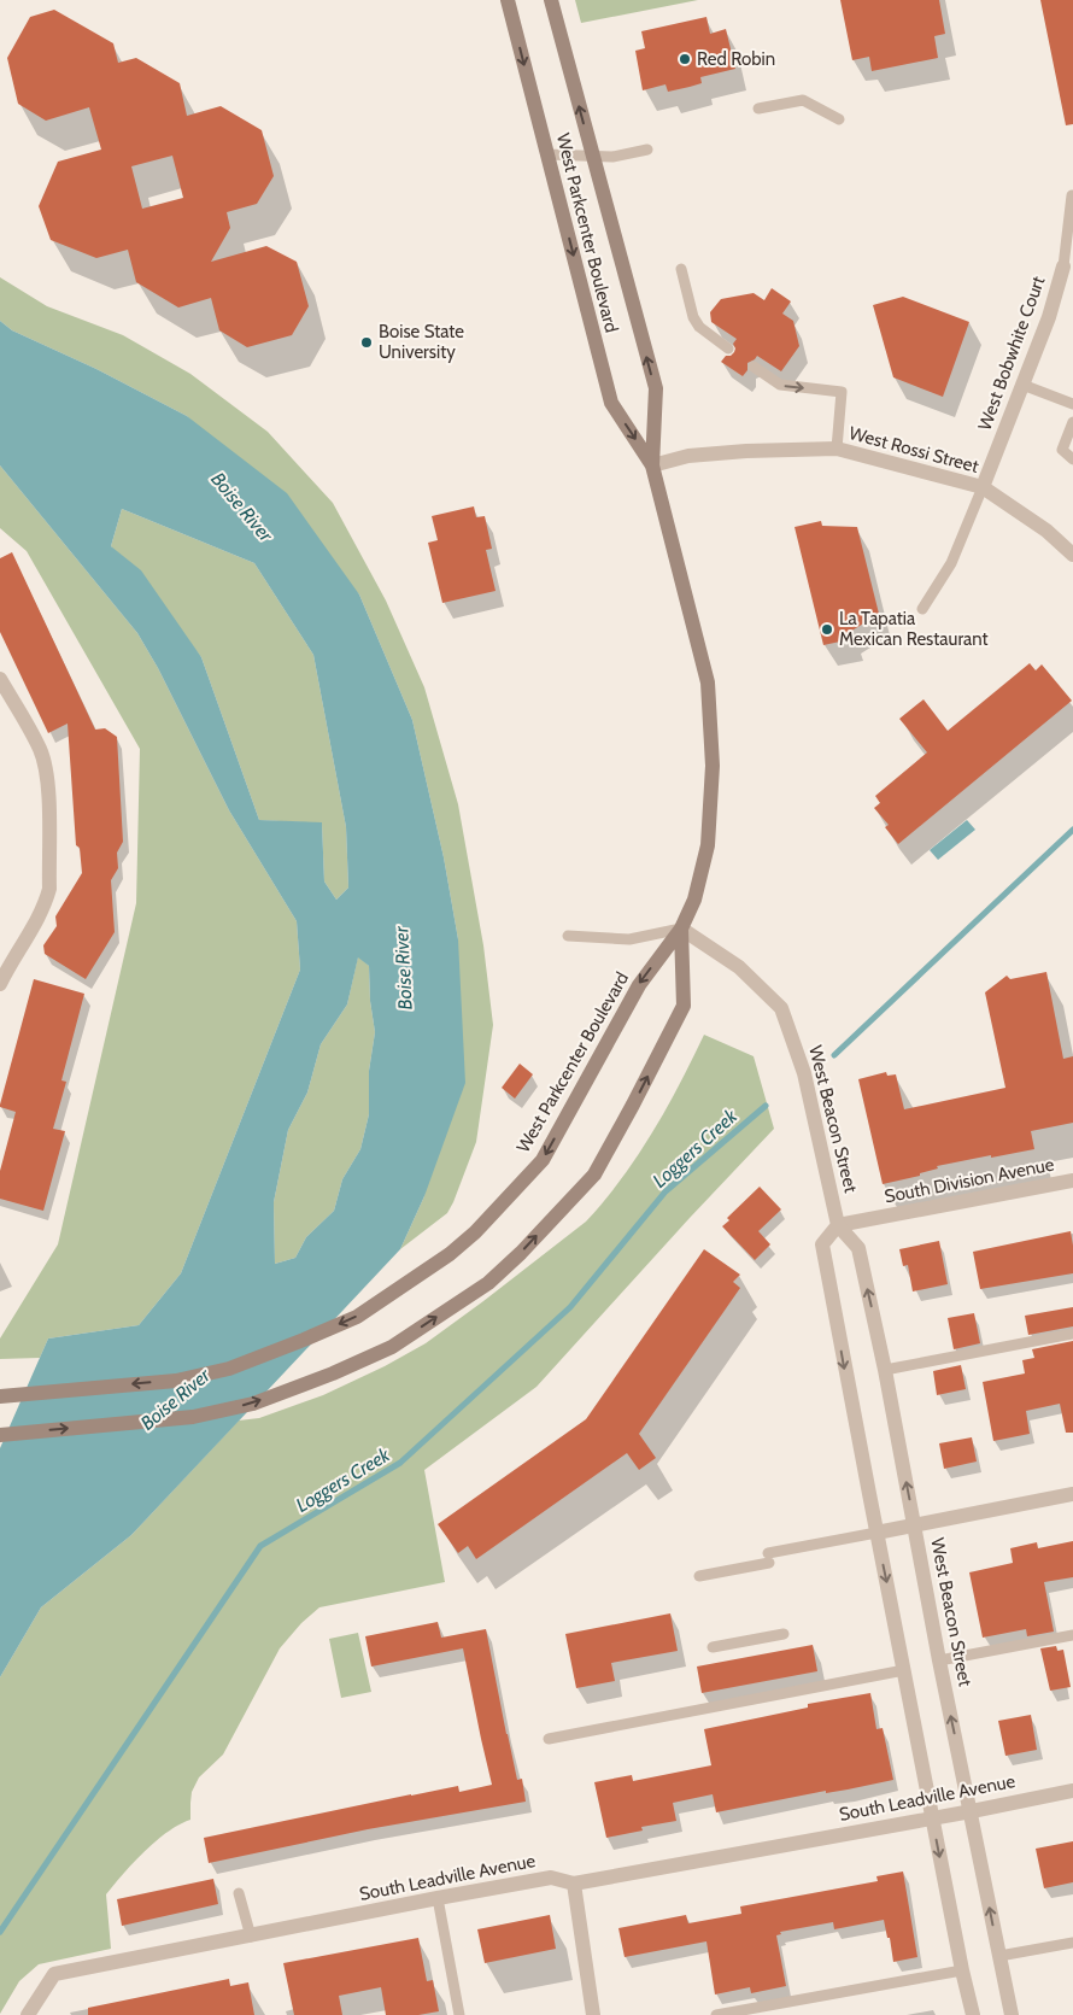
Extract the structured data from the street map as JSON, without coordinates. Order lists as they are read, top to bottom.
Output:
{
  "streets": {
    "main road": ["West Parkcenter Boulevard"],
    "street": [
      "West Bobwhite Court",
      "West Rossi Street",
      "West Beacon Street",
      "South Division Avenue",
      "South Leadville Avenue"
    ]
  },
  "crossings": [
    ["West Parkcenter Boulevard", "West Rossi Street"],
    ["West Parkcenter Boulevard", "West Beacon Street"],
    ["West Bobwhite Court", "West Rossi Street"],
    ["West Beacon Street", "South Division Avenue"],
    ["West Beacon Street", "South Leadville Avenue"]
  ],
  "water": ["Boise River", "Loggers Creek"],
  "places": ["Red Robin", "Boise State University", "La Tapatia Mexican Restaurant"]
}
